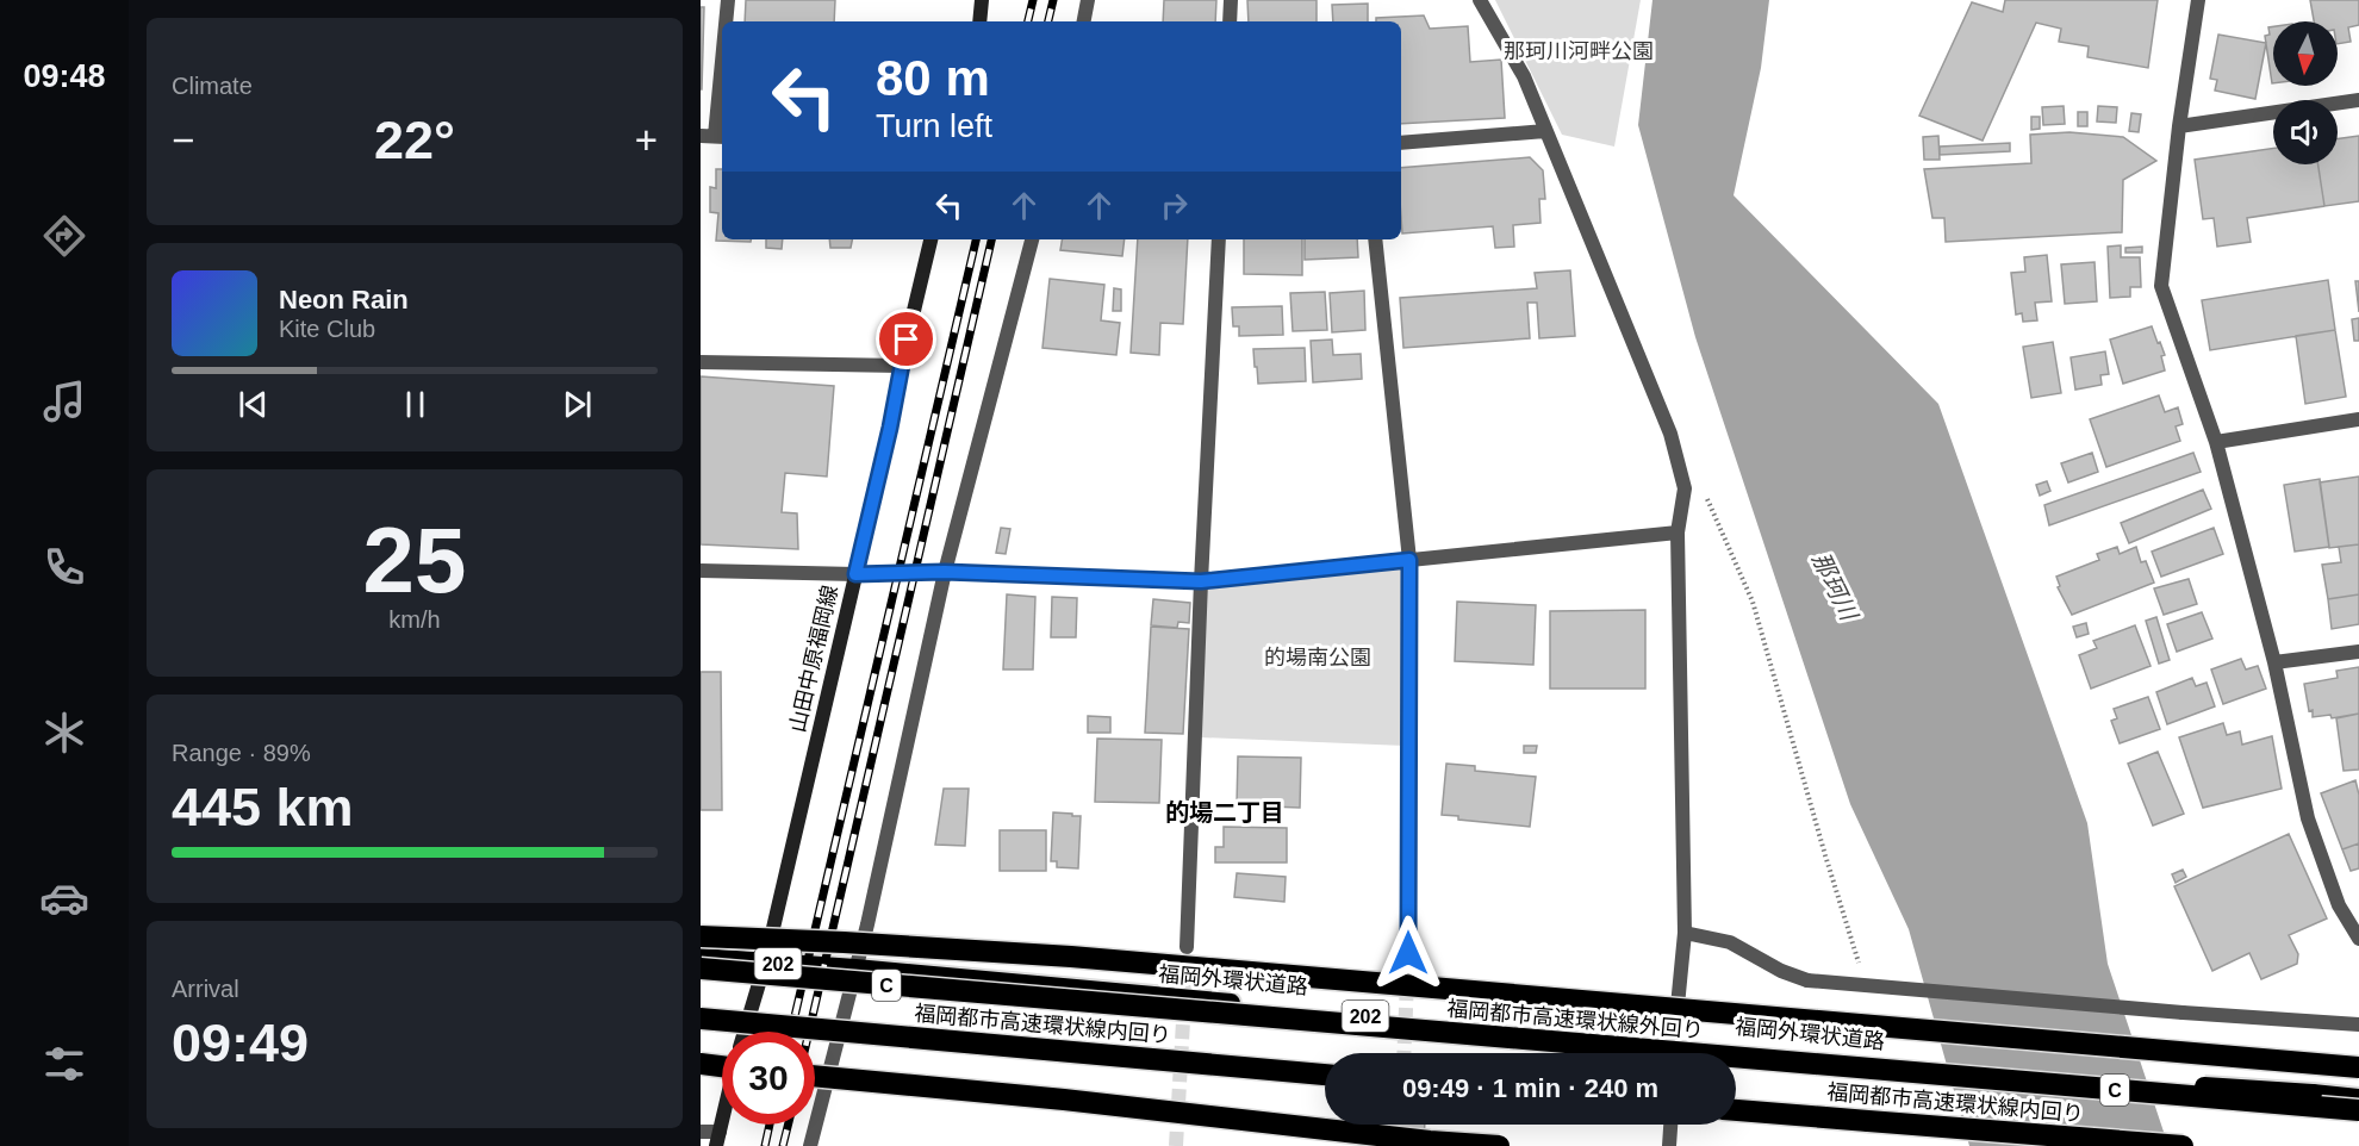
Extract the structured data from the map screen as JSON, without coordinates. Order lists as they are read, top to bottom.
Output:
{
  "streets": {
    "highway": [
      "202",
      "福岡外環状道路",
      "C",
      "福岡都市高速環状線外回り",
      "福岡都市高速環状線内回り"
    ],
    "main road": ["山田中原福岡線"]
  },
  "crossings": [
    ["山田中原福岡線", "福岡外環状道路"]
  ],
  "districts": ["的場二丁目"],
  "water": ["那珂川"],
  "parks": ["那珂川河畔公園", "的場南公園"],
  "north": "bottom",
  "page": {
    "tabs": "09:48",
    "tile": [
      "Climate",
      ["25", "km/h"],
      ["Range · 89%", "445 km"],
      ["Arrival", "09:49"]
    ],
    "turn": ["80 m", "Turn left"],
    "heat": ["−", "22°", "+"],
    "song": ["Neon Rain", "Kite Club"],
    "limit": "30",
    "trip": "09:49 · 1 min · 240 m"
  }
}
